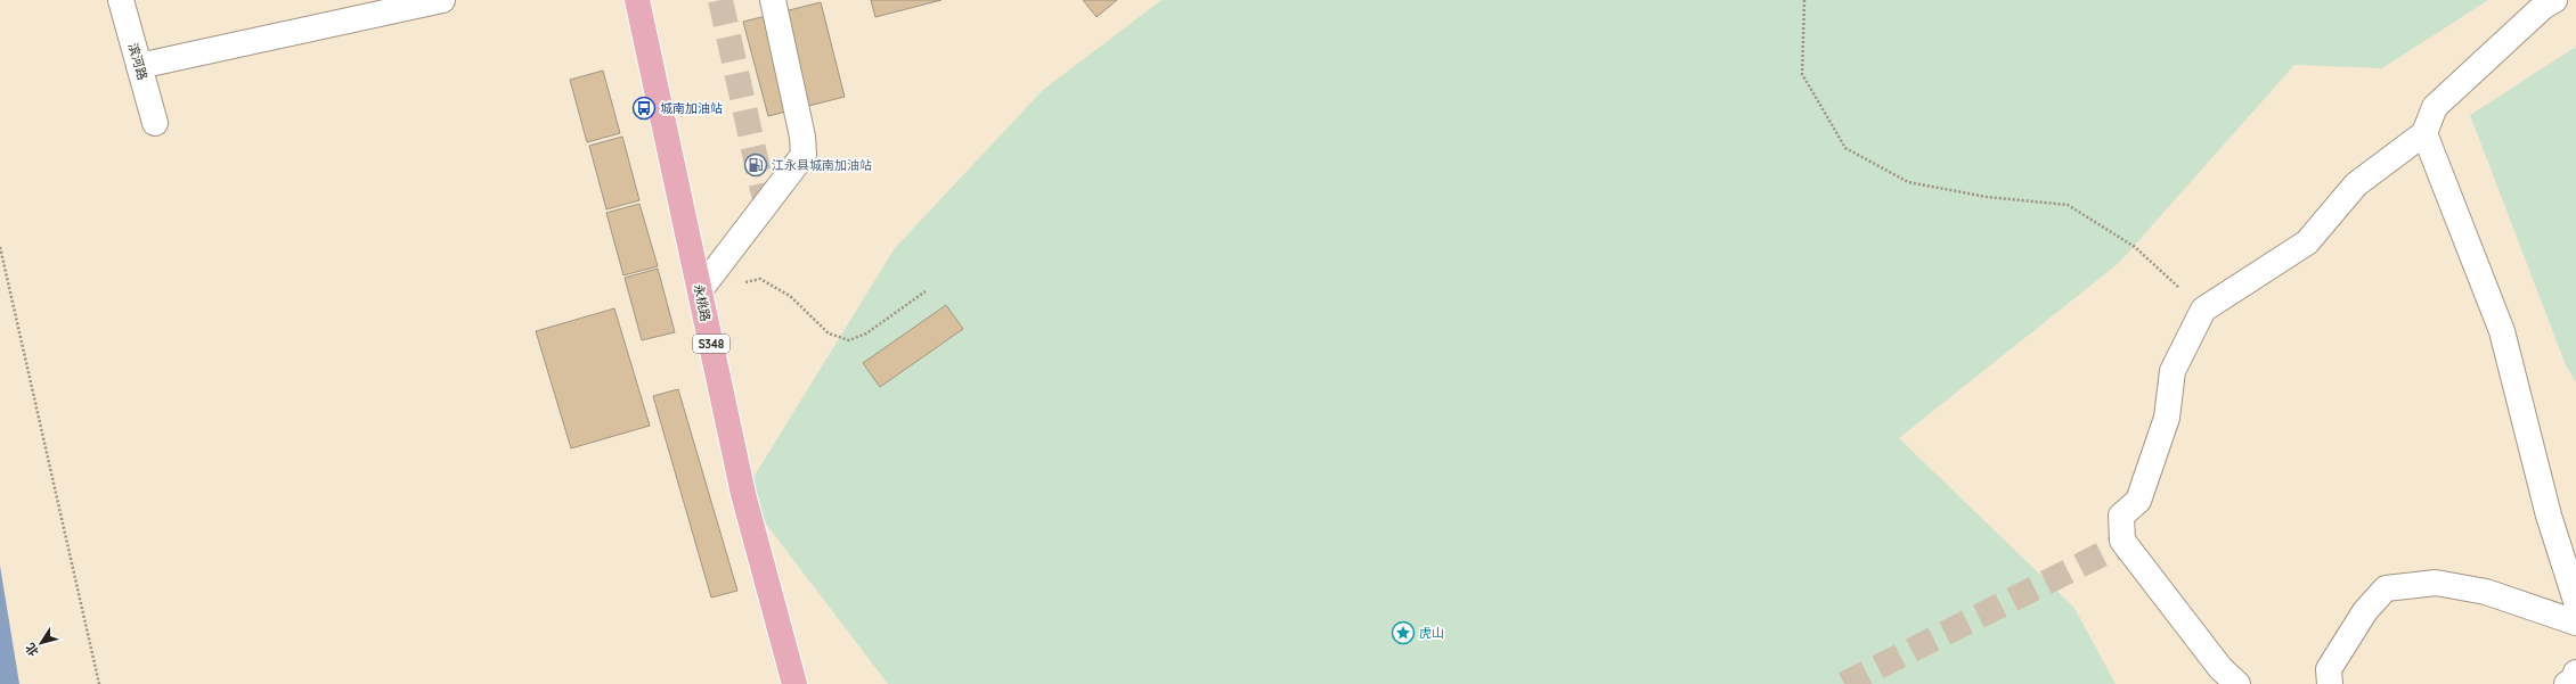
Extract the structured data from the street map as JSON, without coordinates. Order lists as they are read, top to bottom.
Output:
{
  "streets": {
    "main road": ["永桃路", "S348"],
    "street": ["滨河路"]
  },
  "places": {
    "bus stop": ["城南加油站"],
    "fuel station": ["江永县城南加油站"],
    "place": ["虎山"]
  },
  "north": "bottom left"
}
